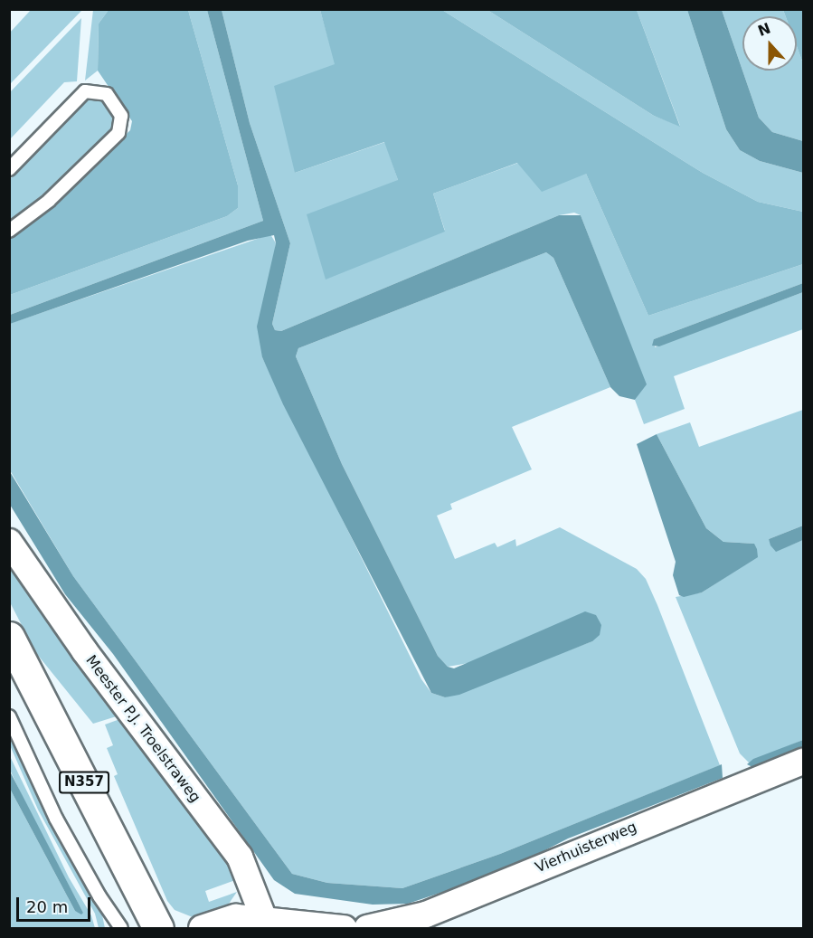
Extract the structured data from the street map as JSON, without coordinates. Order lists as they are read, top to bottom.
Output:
{
  "streets": {
    "main road": ["N357"],
    "street": ["Meester P.J. Troelstraweg", "Vierhuisterweg"]
  },
  "scale_bar": "20 m",
  "north": "top"
}
